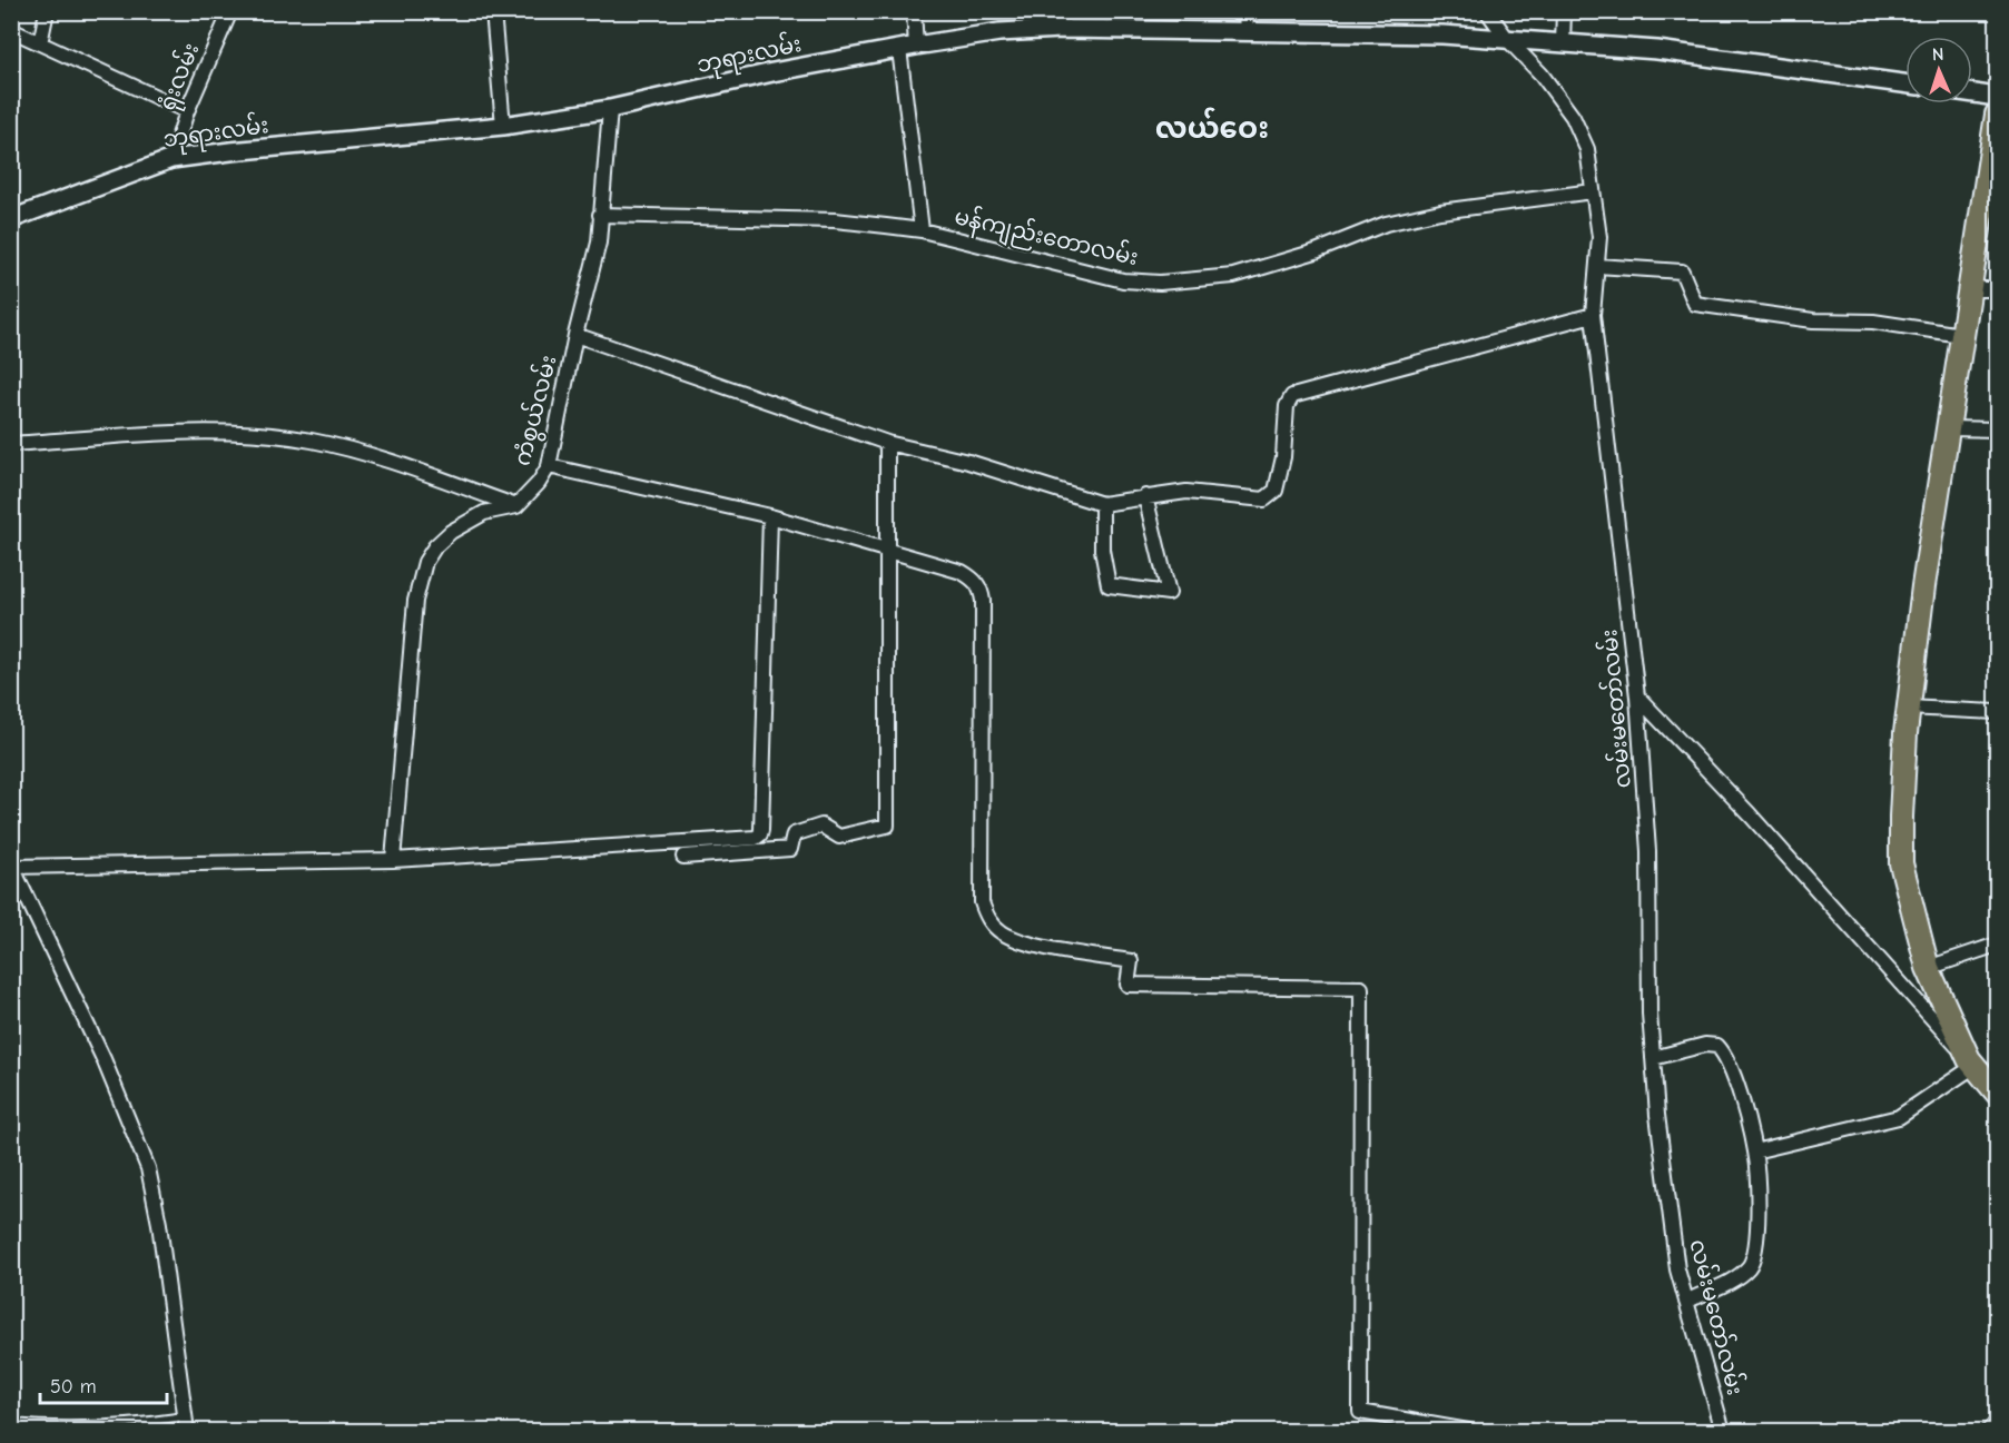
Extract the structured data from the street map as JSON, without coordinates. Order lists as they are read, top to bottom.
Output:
{
  "streets": {
    "street": [
      "ဘုရားလမ်း",
      "ရုံးလမ်း",
      "မန်ကျည်းတောလမ်း",
      "ကံစွယ်လမ်း",
      "လမ်းမတော်လမ်း"
    ]
  },
  "crossings": [
    ["ဘုရားလမ်း", "ရုံးလမ်း"],
    ["ဘုရားလမ်း", "ကံစွယ်လမ်း"],
    ["ဘုရားလမ်း", "လမ်းမတော်လမ်း"],
    ["မန်ကျည်းတောလမ်း", "ကံစွယ်လမ်း"],
    ["မန်ကျည်းတောလမ်း", "လမ်းမတော်လမ်း"]
  ],
  "districts": ["လယ်ဝေး"],
  "scale_bar": "50 m",
  "north": "top"
}
